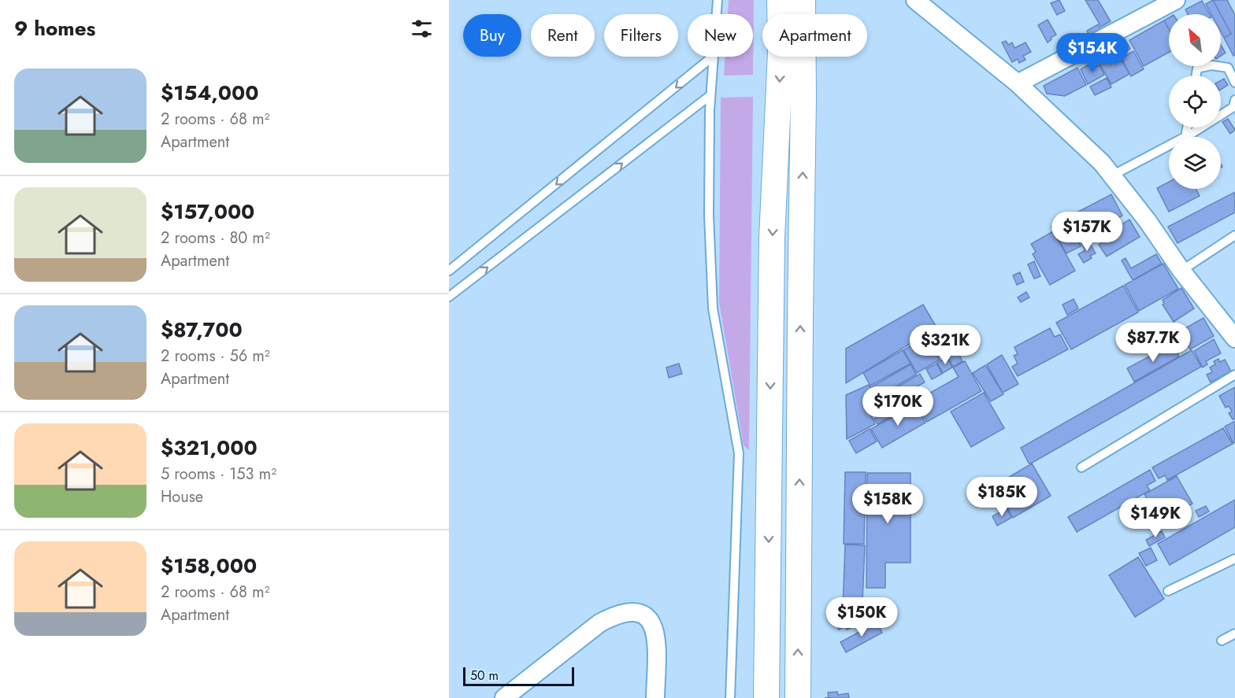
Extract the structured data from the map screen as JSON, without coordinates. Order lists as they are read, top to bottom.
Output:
{
  "scale_bar": "50 m",
  "north": "top left",
  "page": {
    "heading": "9 homes",
    "chip": [
      "Buy",
      "Rent",
      "Filters",
      "New",
      "Apartment"
    ],
    "price": [
      "$154K",
      "$157K",
      "$87.7K",
      "$321K",
      "$170K",
      "$185K",
      "$158K",
      "$149K",
      "$150K"
    ],
    "list": [
      {
        "name": "$154,000",
        "note": "2 rooms · 68 m² · Apartment"
      },
      {
        "name": "$157,000",
        "note": "2 rooms · 80 m² · Apartment"
      },
      {
        "name": "$87,700",
        "note": "2 rooms · 56 m² · Apartment"
      },
      {
        "name": "$321,000",
        "note": "5 rooms · 153 m² · House"
      },
      {
        "name": "$158,000",
        "note": "2 rooms · 68 m² · Apartment"
      }
    ],
    "scale": "50 m"
  }
}
